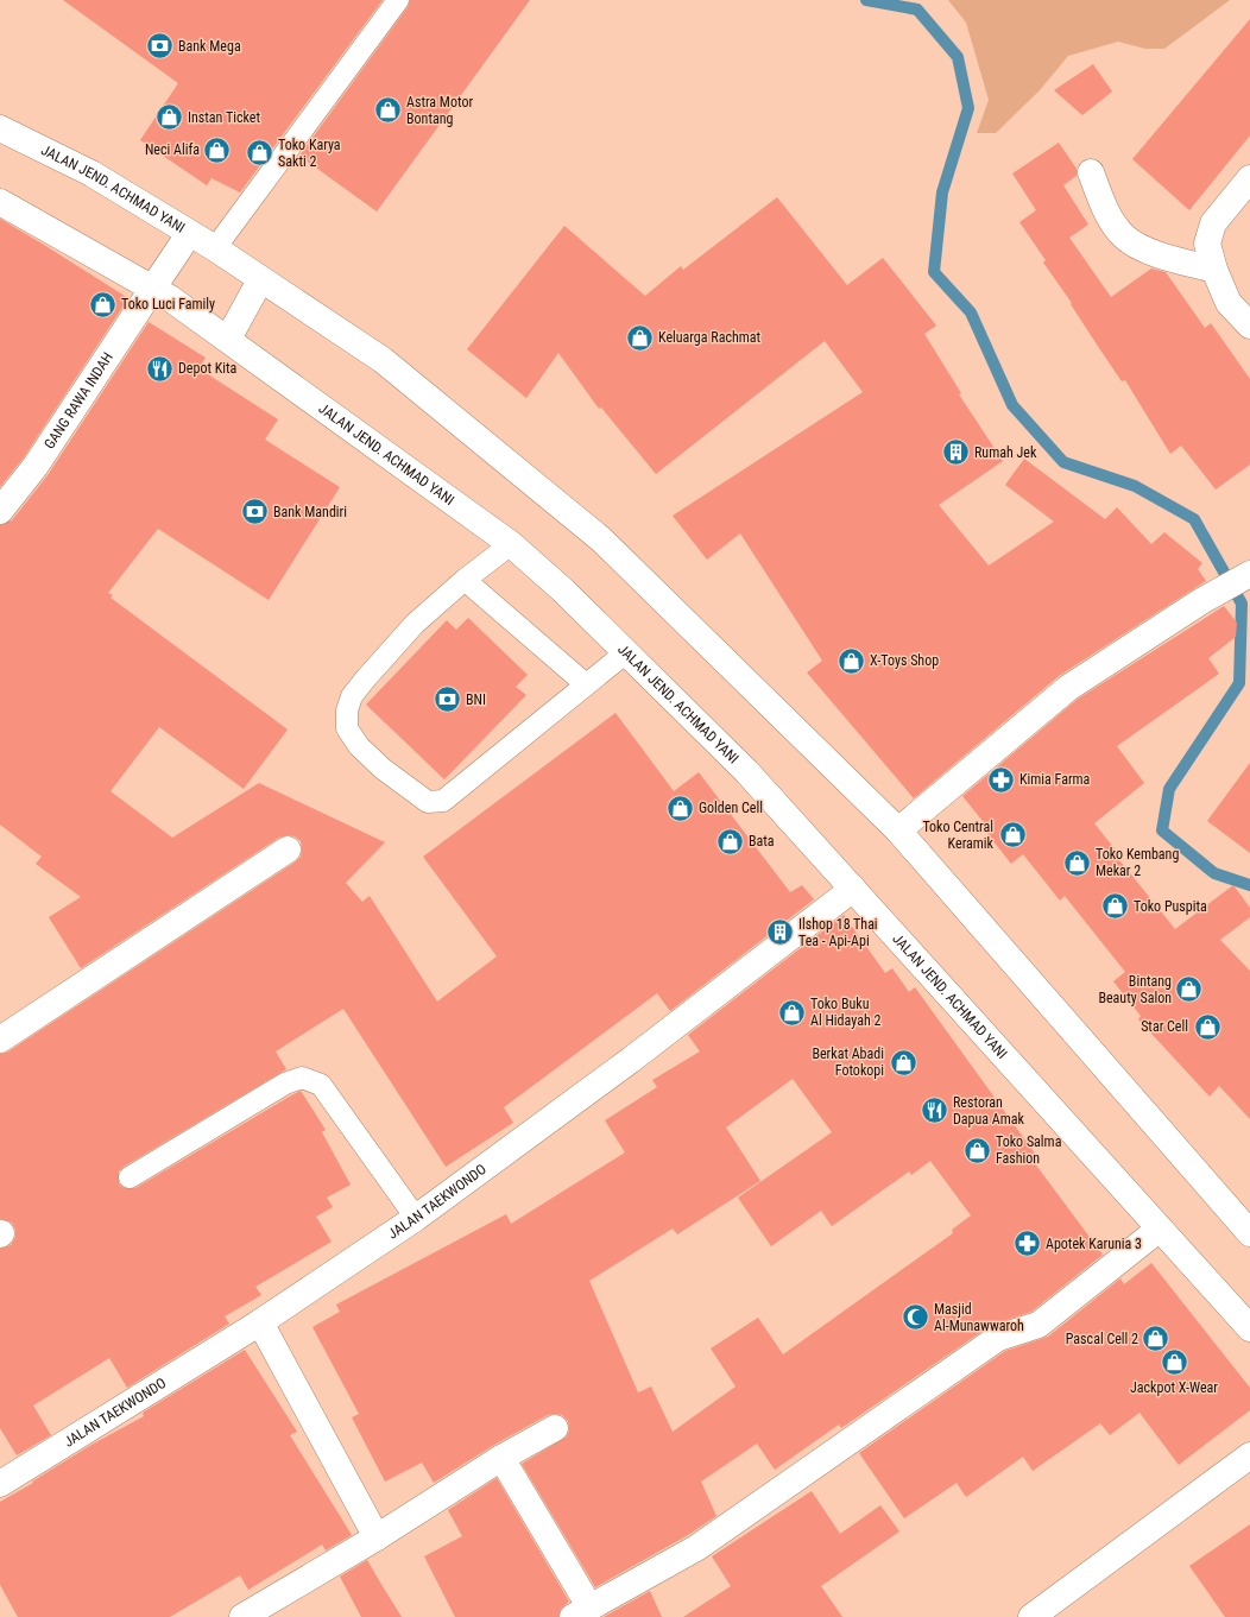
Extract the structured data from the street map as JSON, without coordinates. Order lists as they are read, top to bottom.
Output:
{
  "streets": {
    "street": ["JALAN JEND. ACHMAD YANI", "GANG RAWA INDAH", "JALAN TAEKWONDO"]
  },
  "crossings": [
    ["JALAN JEND. ACHMAD YANI", "GANG RAWA INDAH"],
    ["JALAN JEND. ACHMAD YANI", "JALAN TAEKWONDO"]
  ],
  "places": {
    "bank": ["Bank Mega", "Bank Mandiri", "BNI"],
    "shop": [
      "Astra Motor Bontang",
      "Instan Ticket",
      "Neci Alifa",
      "Toko Karya Sakti 2",
      "Toko Luci Family",
      "Keluarga Rachmat",
      "X-Toys Shop",
      "Golden Cell",
      "Toko Central Keramik",
      "Bata",
      "Toko Kembang Mekar 2",
      "Toko Puspita",
      "Bintang Beauty Salon",
      "Toko Buku Al Hidayah 2",
      "Star Cell",
      "Berkat Abadi Fotokopi",
      "Toko Salma Fashion",
      "Pascal Cell 2",
      "Jackpot X-Wear"
    ],
    "restaurant": ["Depot Kita", "Restoran Dapua Amak"],
    "building": ["Rumah Jek", "Ilshop 18 Thai Tea - Api-Api"],
    "pharmacy": ["Kimia Farma", "Apotek Karunia 3"],
    "mosque": ["Masjid Al-Munawwaroh"]
  }
}
